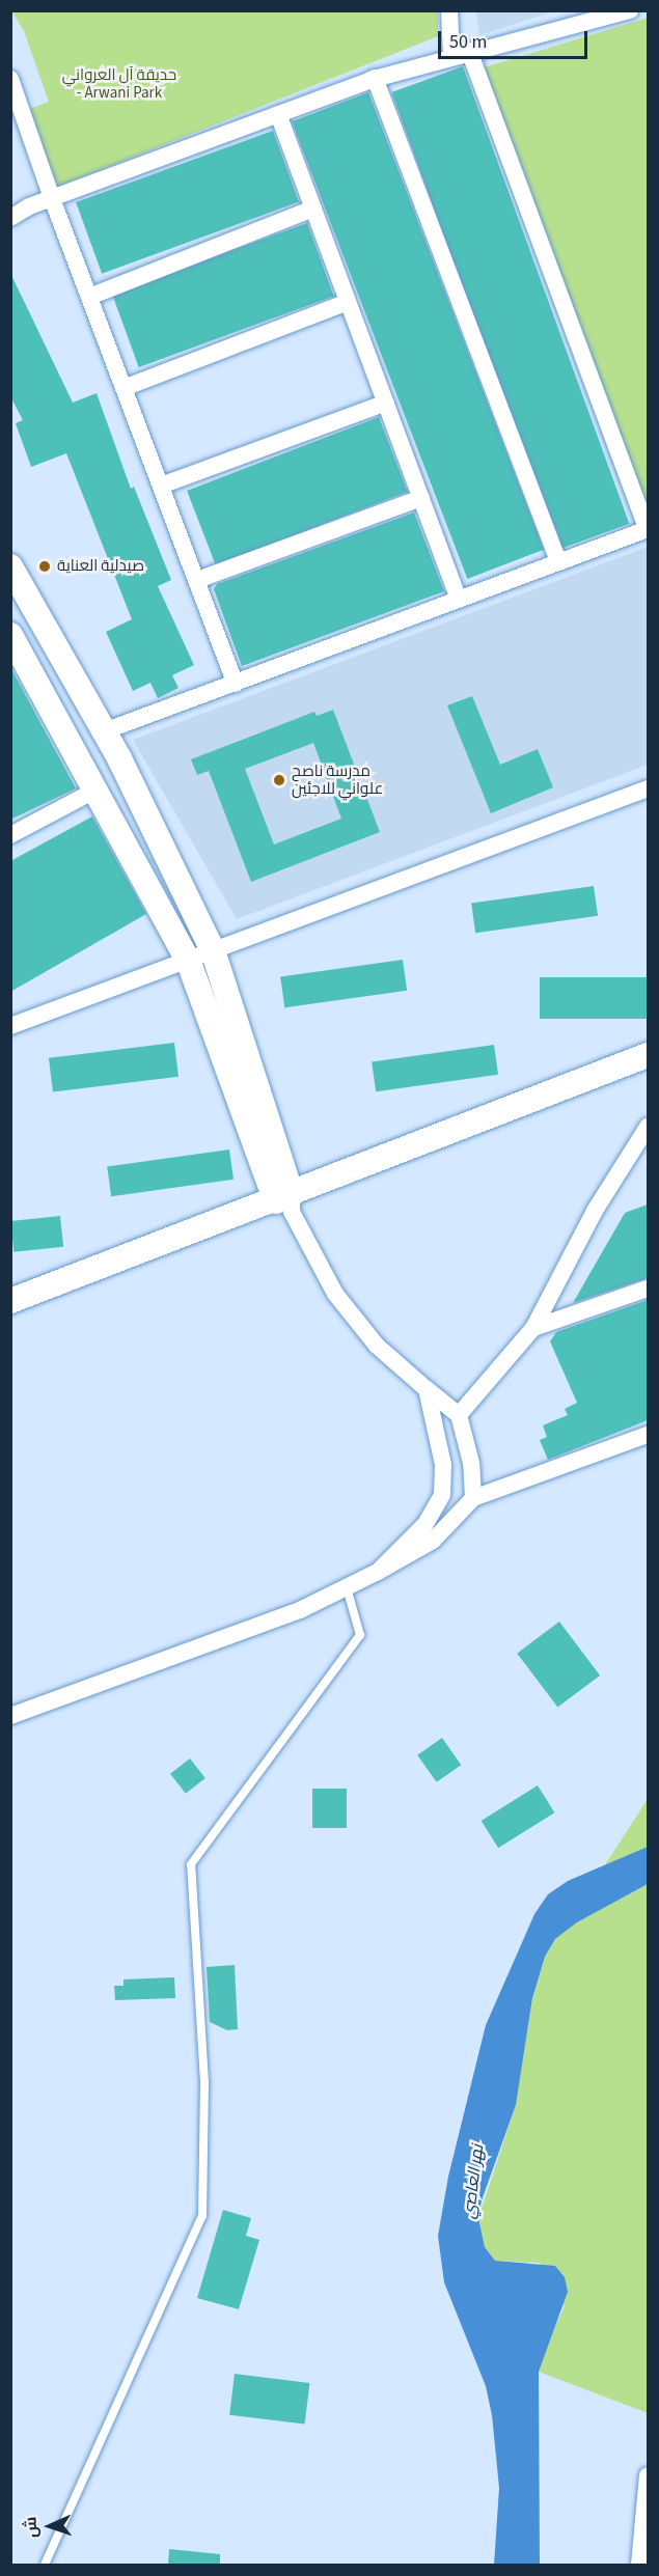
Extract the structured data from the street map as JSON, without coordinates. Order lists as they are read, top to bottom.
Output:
{
  "water": ["نهر العاصي"],
  "parks": ["حديقة آل العرواني - Arwani Park"],
  "places": ["صيدلية العناية", "مدرسة ناصح علواني للاجئين"],
  "scale_bar": "50 m",
  "north": "left"
}
